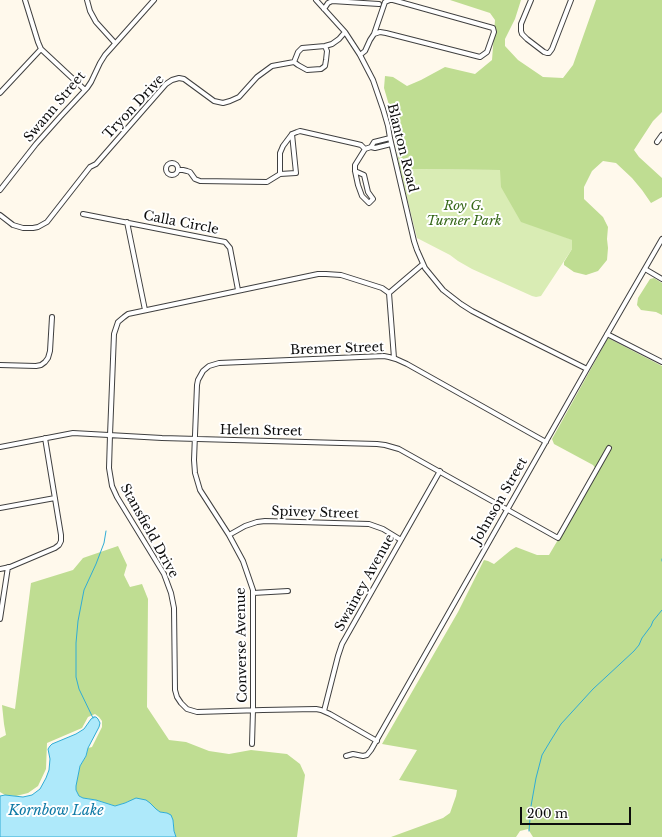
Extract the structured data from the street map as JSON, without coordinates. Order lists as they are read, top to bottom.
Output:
{
  "streets": {
    "street": [
      "Swann Street",
      "Tryon Drive",
      "Blanton Road",
      "Calla Circle",
      "Bremer Street",
      "Helen Street",
      "Johnson Street",
      "Spivey Street",
      "Stansfield Drive",
      "Swainey Avenue",
      "Converse Avenue"
    ]
  },
  "crossings": [
    ["Blanton Road", "Johnson Street"],
    ["Calla Circle", "Stansfield Drive"],
    ["Bremer Street", "Helen Street"],
    ["Bremer Street", "Johnson Street"],
    ["Bremer Street", "Converse Avenue"],
    ["Helen Street", "Johnson Street"],
    ["Helen Street", "Stansfield Drive"],
    ["Helen Street", "Swainey Avenue"],
    ["Helen Street", "Converse Avenue"],
    ["Johnson Street", "Stansfield Drive"],
    ["Spivey Street", "Swainey Avenue"],
    ["Spivey Street", "Converse Avenue"],
    ["Stansfield Drive", "Swainey Avenue"],
    ["Stansfield Drive", "Converse Avenue"]
  ],
  "water": ["Kornbow Lake"],
  "parks": ["Roy G. Turner Park"],
  "scale_bar": "200 m"
}
